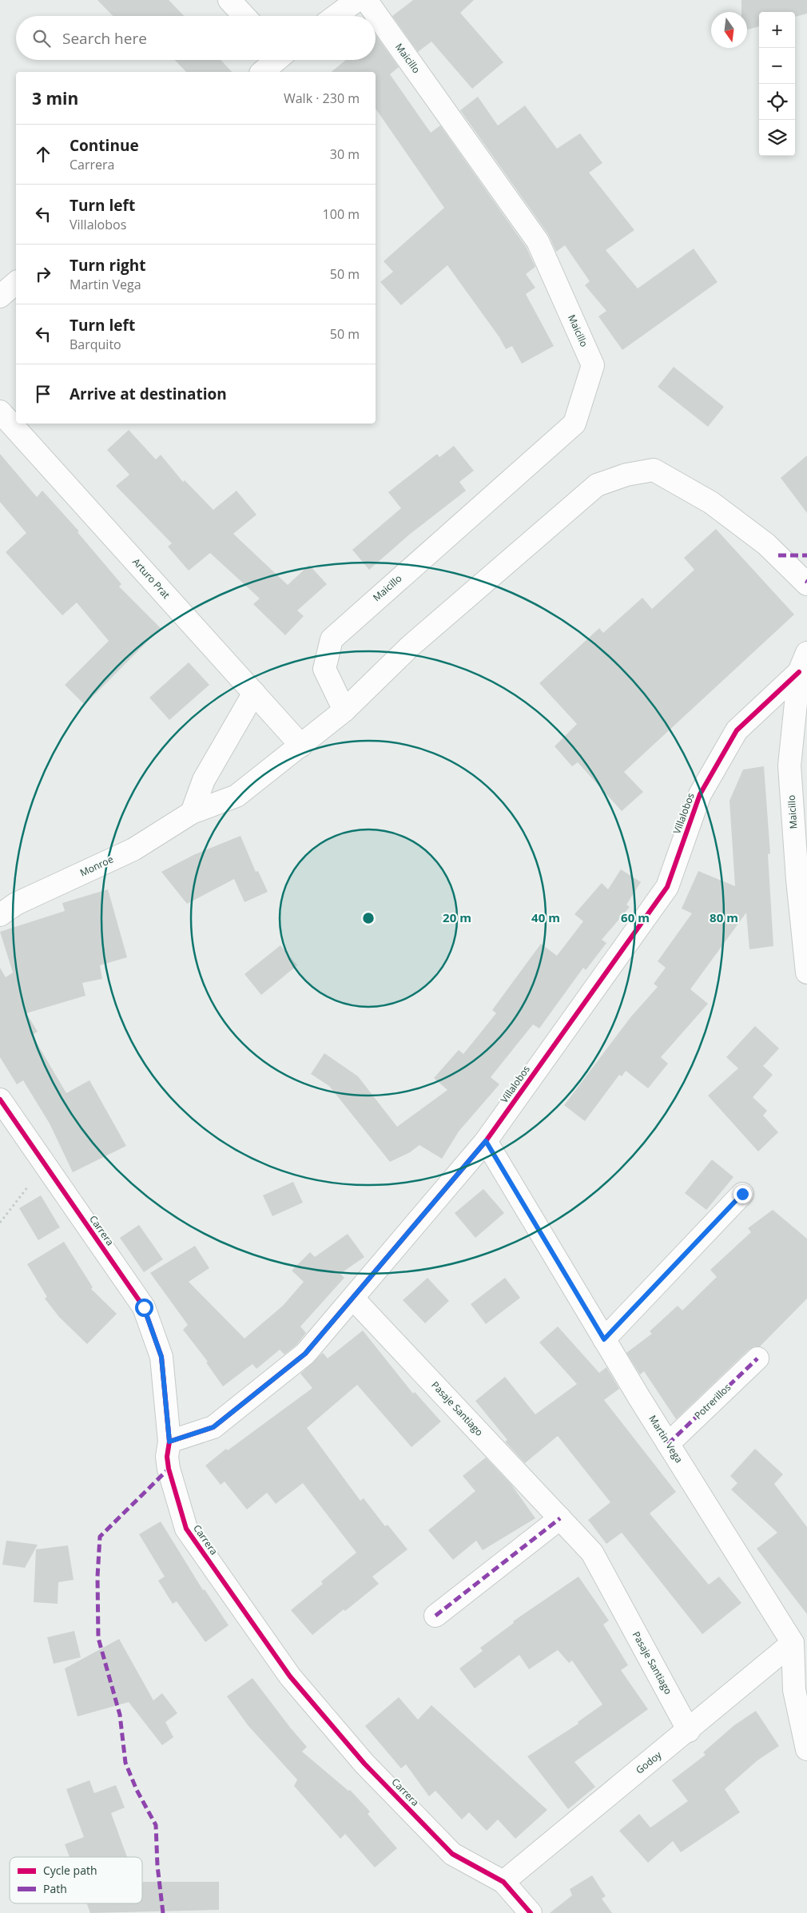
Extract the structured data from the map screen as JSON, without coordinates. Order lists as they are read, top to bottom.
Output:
{
  "streets": {
    "street": [
      "Maicillo",
      "Arturo Prat",
      "Villalobos",
      "Monroe",
      "Carrera",
      "Potrerillos",
      "Pasaje Santiago",
      "Martin Vega",
      "Godoy"
    ]
  },
  "crossings": [
    ["Maicillo", "Villalobos"],
    ["Maicillo", "Monroe"],
    ["Arturo Prat", "Monroe"],
    ["Villalobos", "Carrera"],
    ["Villalobos", "Pasaje Santiago"],
    ["Villalobos", "Martin Vega"],
    ["Carrera", "Godoy"],
    ["Potrerillos", "Martin Vega"],
    ["Pasaje Santiago", "Godoy"],
    ["Martin Vega", "Godoy"]
  ],
  "legend": ["Cycle path", "Path"],
  "north": "bottom",
  "page": {
    "map_buttons": ["+", "−"],
    "search": "Search here",
    "heading": ["3 min", "Walk · 230 m"],
    "list": [
      ["Continue", "Carrera", "30 m"],
      ["Turn left", "Villalobos", "100 m"],
      ["Turn right", "Martin Vega", "50 m"],
      ["Turn left", "Barquito", "50 m"],
      "Arrive at destination"
    ]
  },
  "rings": [
    "20 m",
    "40 m",
    "60 m",
    "80 m"
  ]
}
